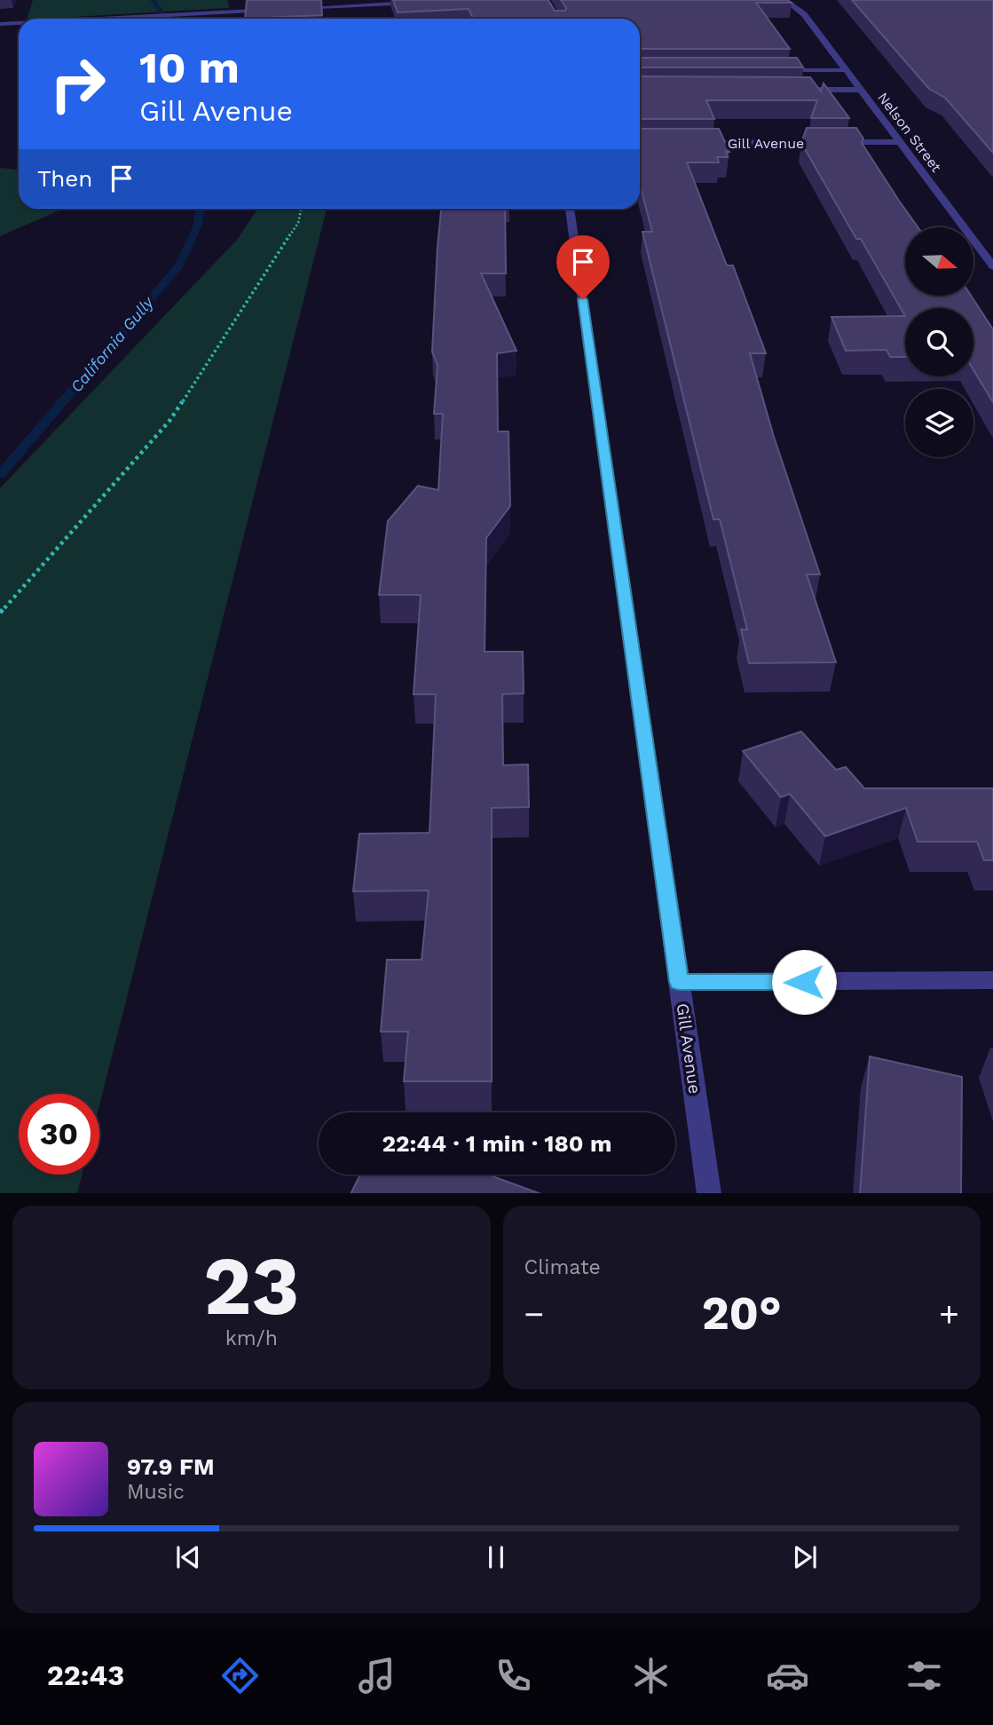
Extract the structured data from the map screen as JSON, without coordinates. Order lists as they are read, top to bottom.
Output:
{
  "streets": {
    "street": ["Nelson Street", "Gill Avenue"]
  },
  "crossings": [
    ["Nelson Street", "Gill Avenue"]
  ],
  "water": ["California Gully"],
  "north": "right",
  "page": {
    "turn": ["10 m", "Gill Avenue"],
    "then": "Then",
    "limit": "30",
    "trip": "22:44 · 1 min · 180 m",
    "tile": [
      ["23", "km/h"],
      "Climate"
    ],
    "heat": ["−", "20°", "+"],
    "song": ["97.9 FM", "Music"],
    "tabs": "22:43"
  }
}
